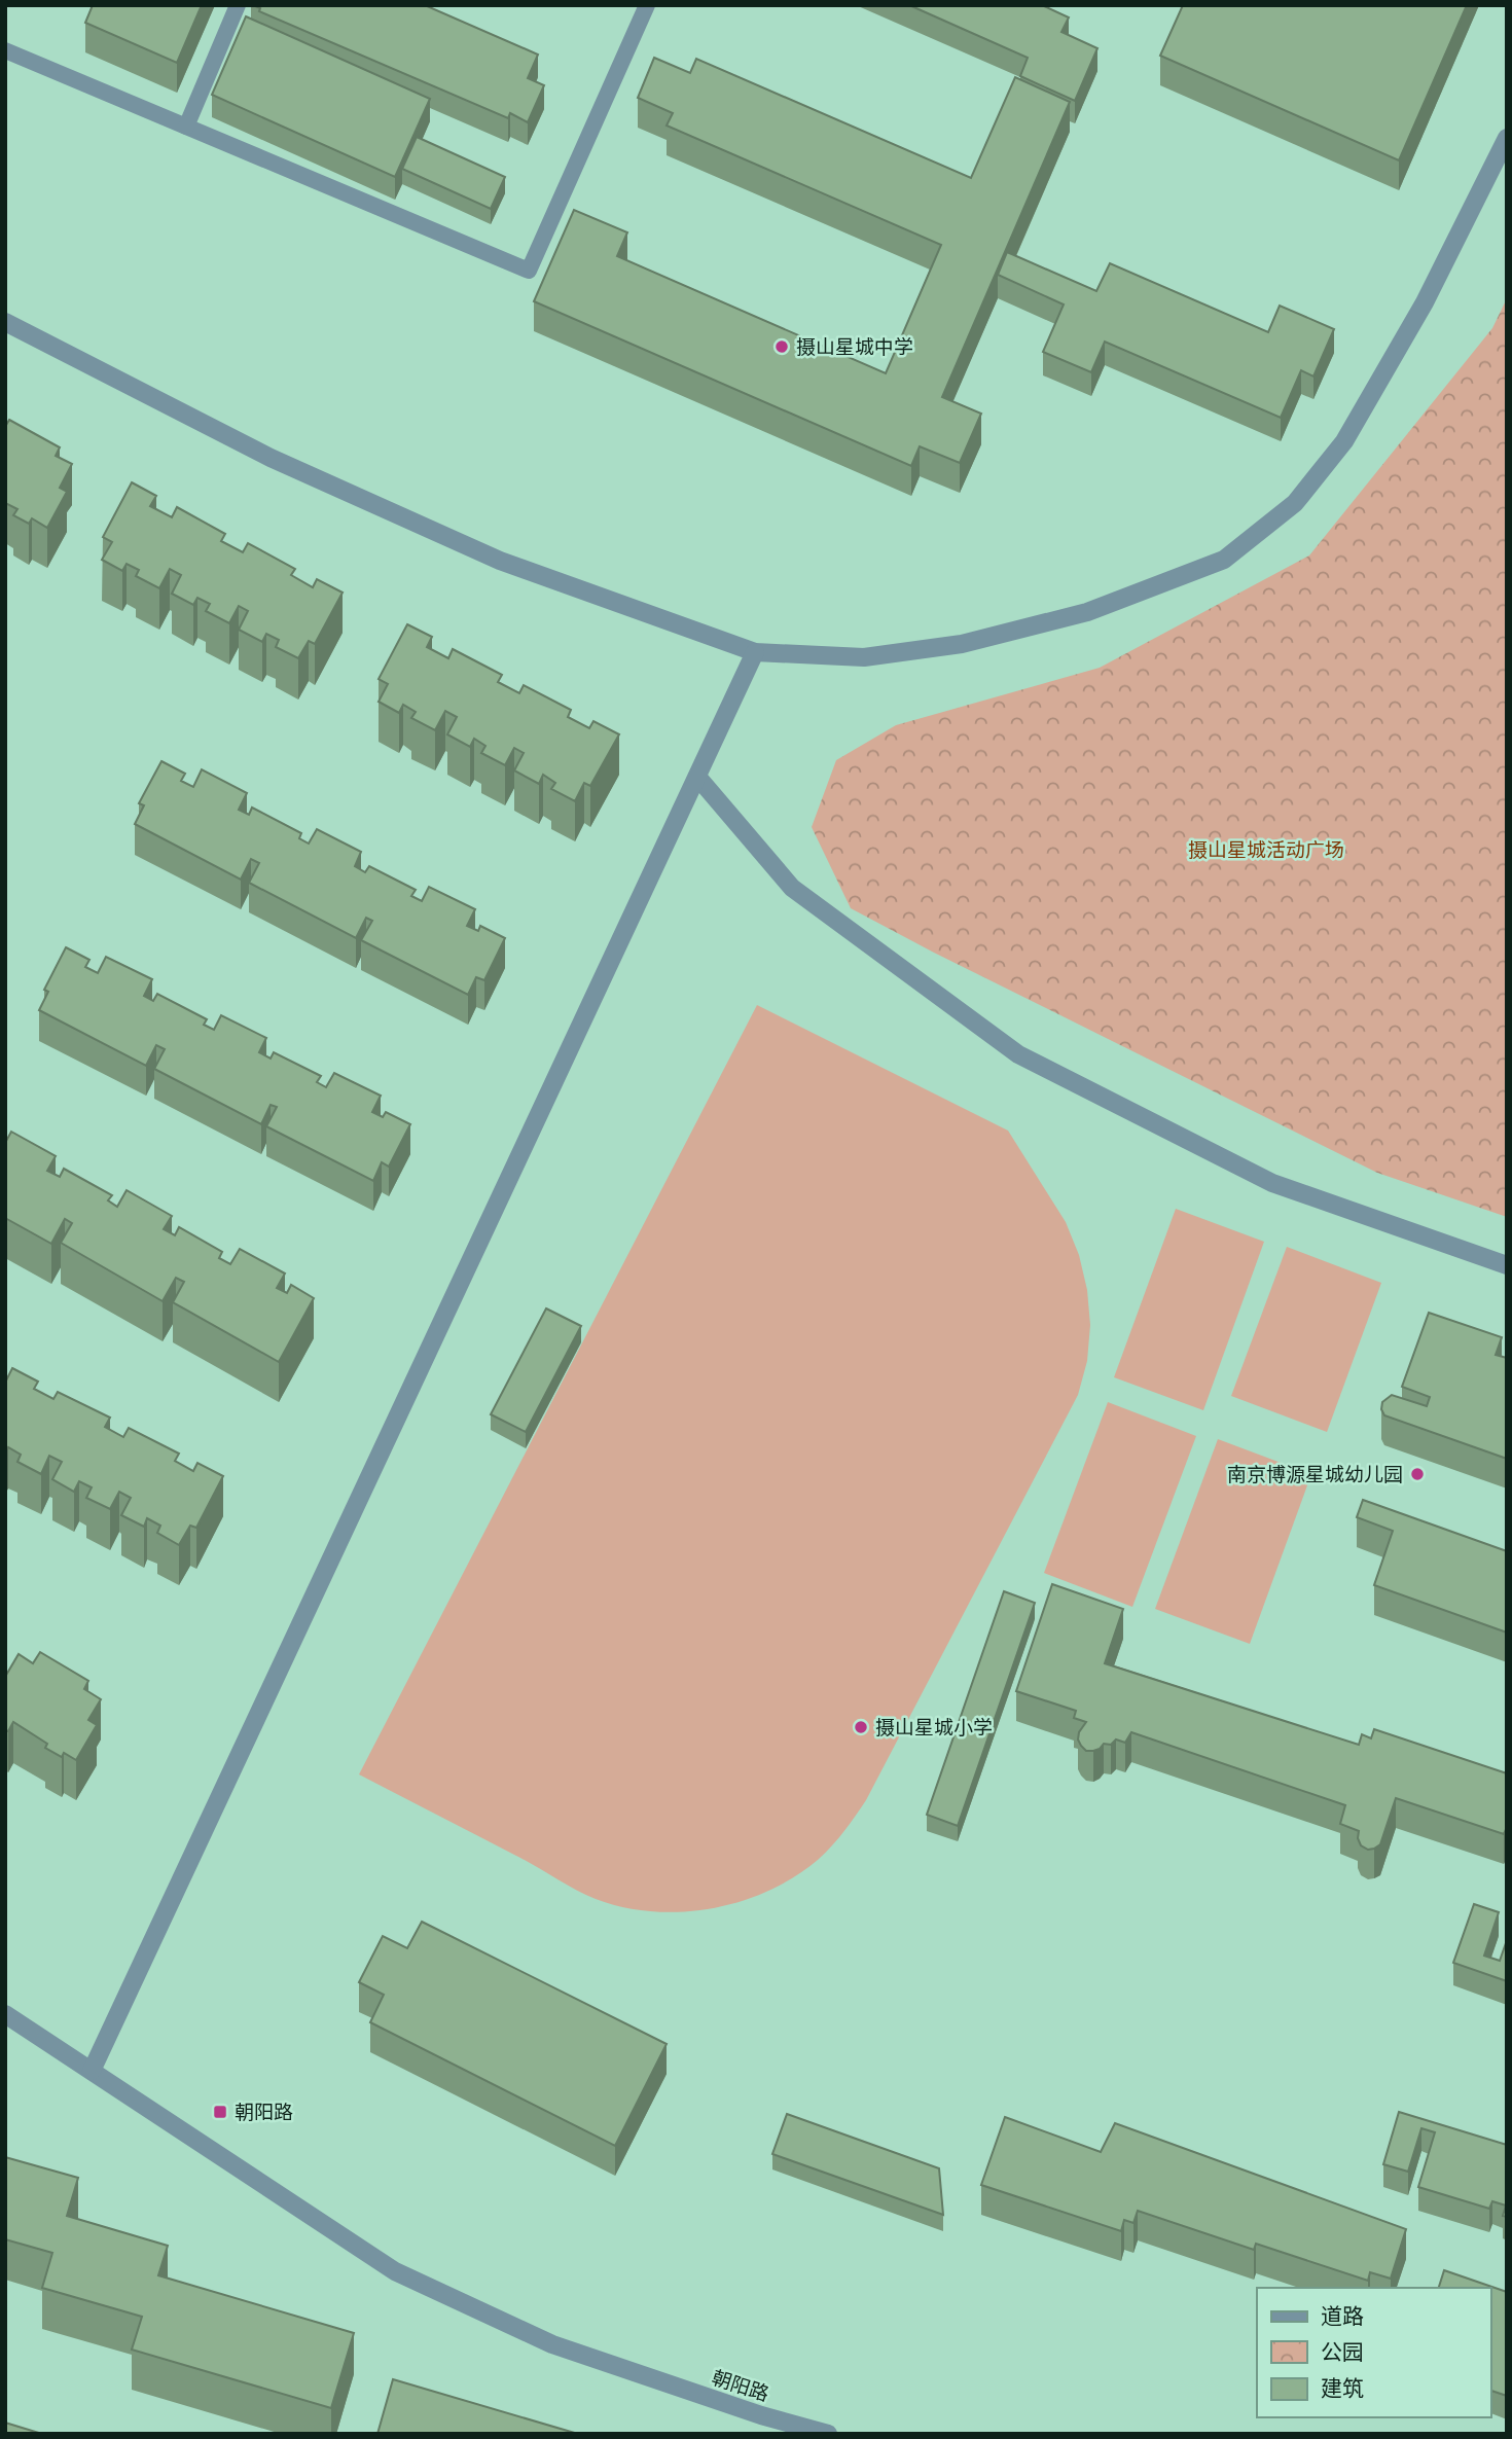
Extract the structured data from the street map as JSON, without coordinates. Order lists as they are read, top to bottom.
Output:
{
  "streets": {
    "street": ["朝阳路"]
  },
  "parks": ["摄山星城活动广场"],
  "places": {
    "other": ["摄山星城中学", "南京博源星城幼儿园", "摄山星城小学"],
    "transit": ["朝阳路"]
  },
  "legend": ["道路", "公园", "建筑"]
}
